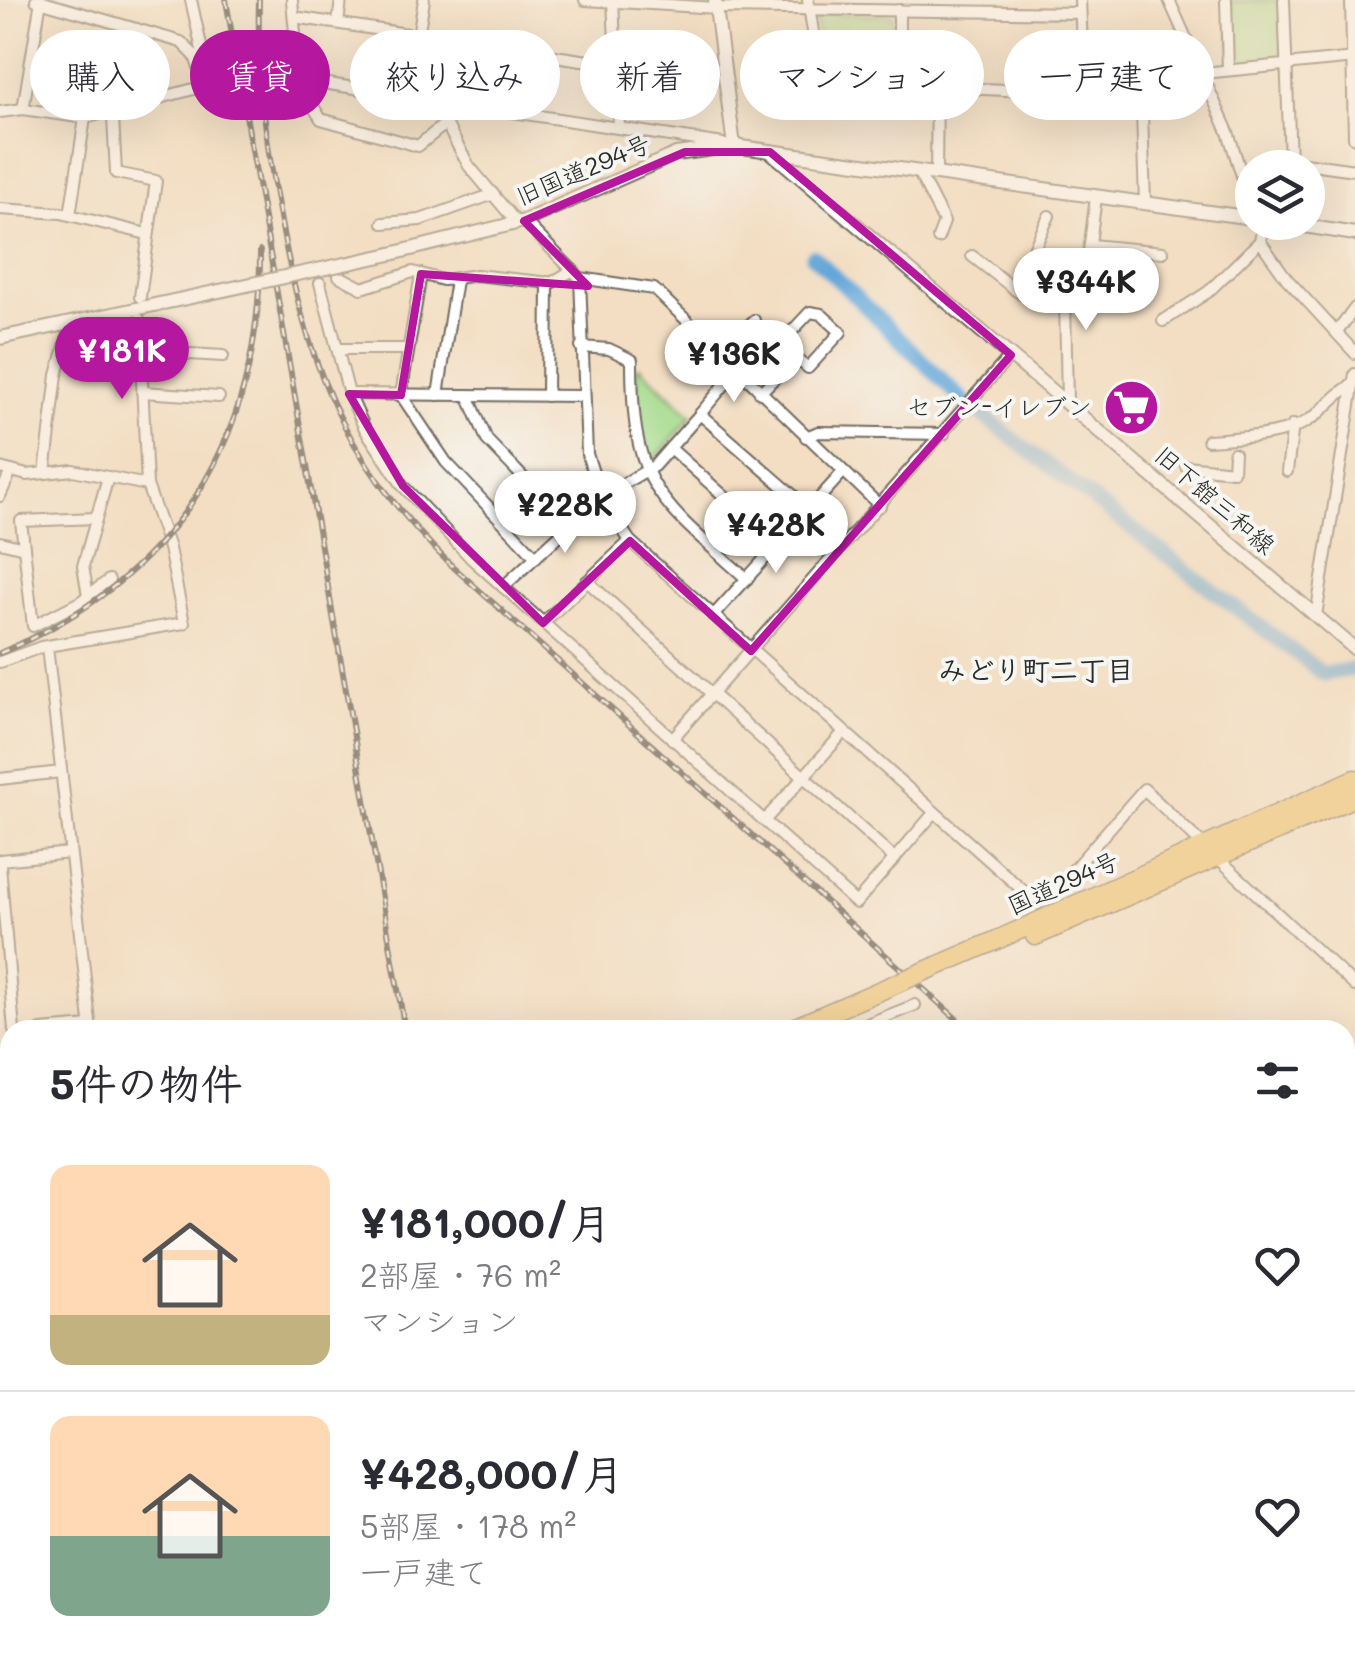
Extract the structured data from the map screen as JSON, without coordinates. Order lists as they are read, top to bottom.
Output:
{
  "streets": {
    "highway": ["国道294号"],
    "street": ["旧国道294号", "旧下館三和線"]
  },
  "crossings": [
    ["旧国道294号", "旧下館三和線"]
  ],
  "districts": ["みどり町二丁目"],
  "places": {
    "supermarket": ["セブン-イレブン"]
  },
  "page": {
    "chip": [
      "購入",
      "賃貸",
      "絞り込み",
      "新着",
      "マンション",
      "一戸建て"
    ],
    "price": [
      "¥344K",
      "¥181K",
      "¥136K",
      "¥228K",
      "¥428K"
    ],
    "heading": "5件の物件",
    "list": [
      {
        "name": "¥181,000/月",
        "note": "2部屋 · 76 m² · マンション"
      },
      {
        "name": "¥428,000/月",
        "note": "5部屋 · 178 m² · 一戸建て"
      }
    ]
  }
}
